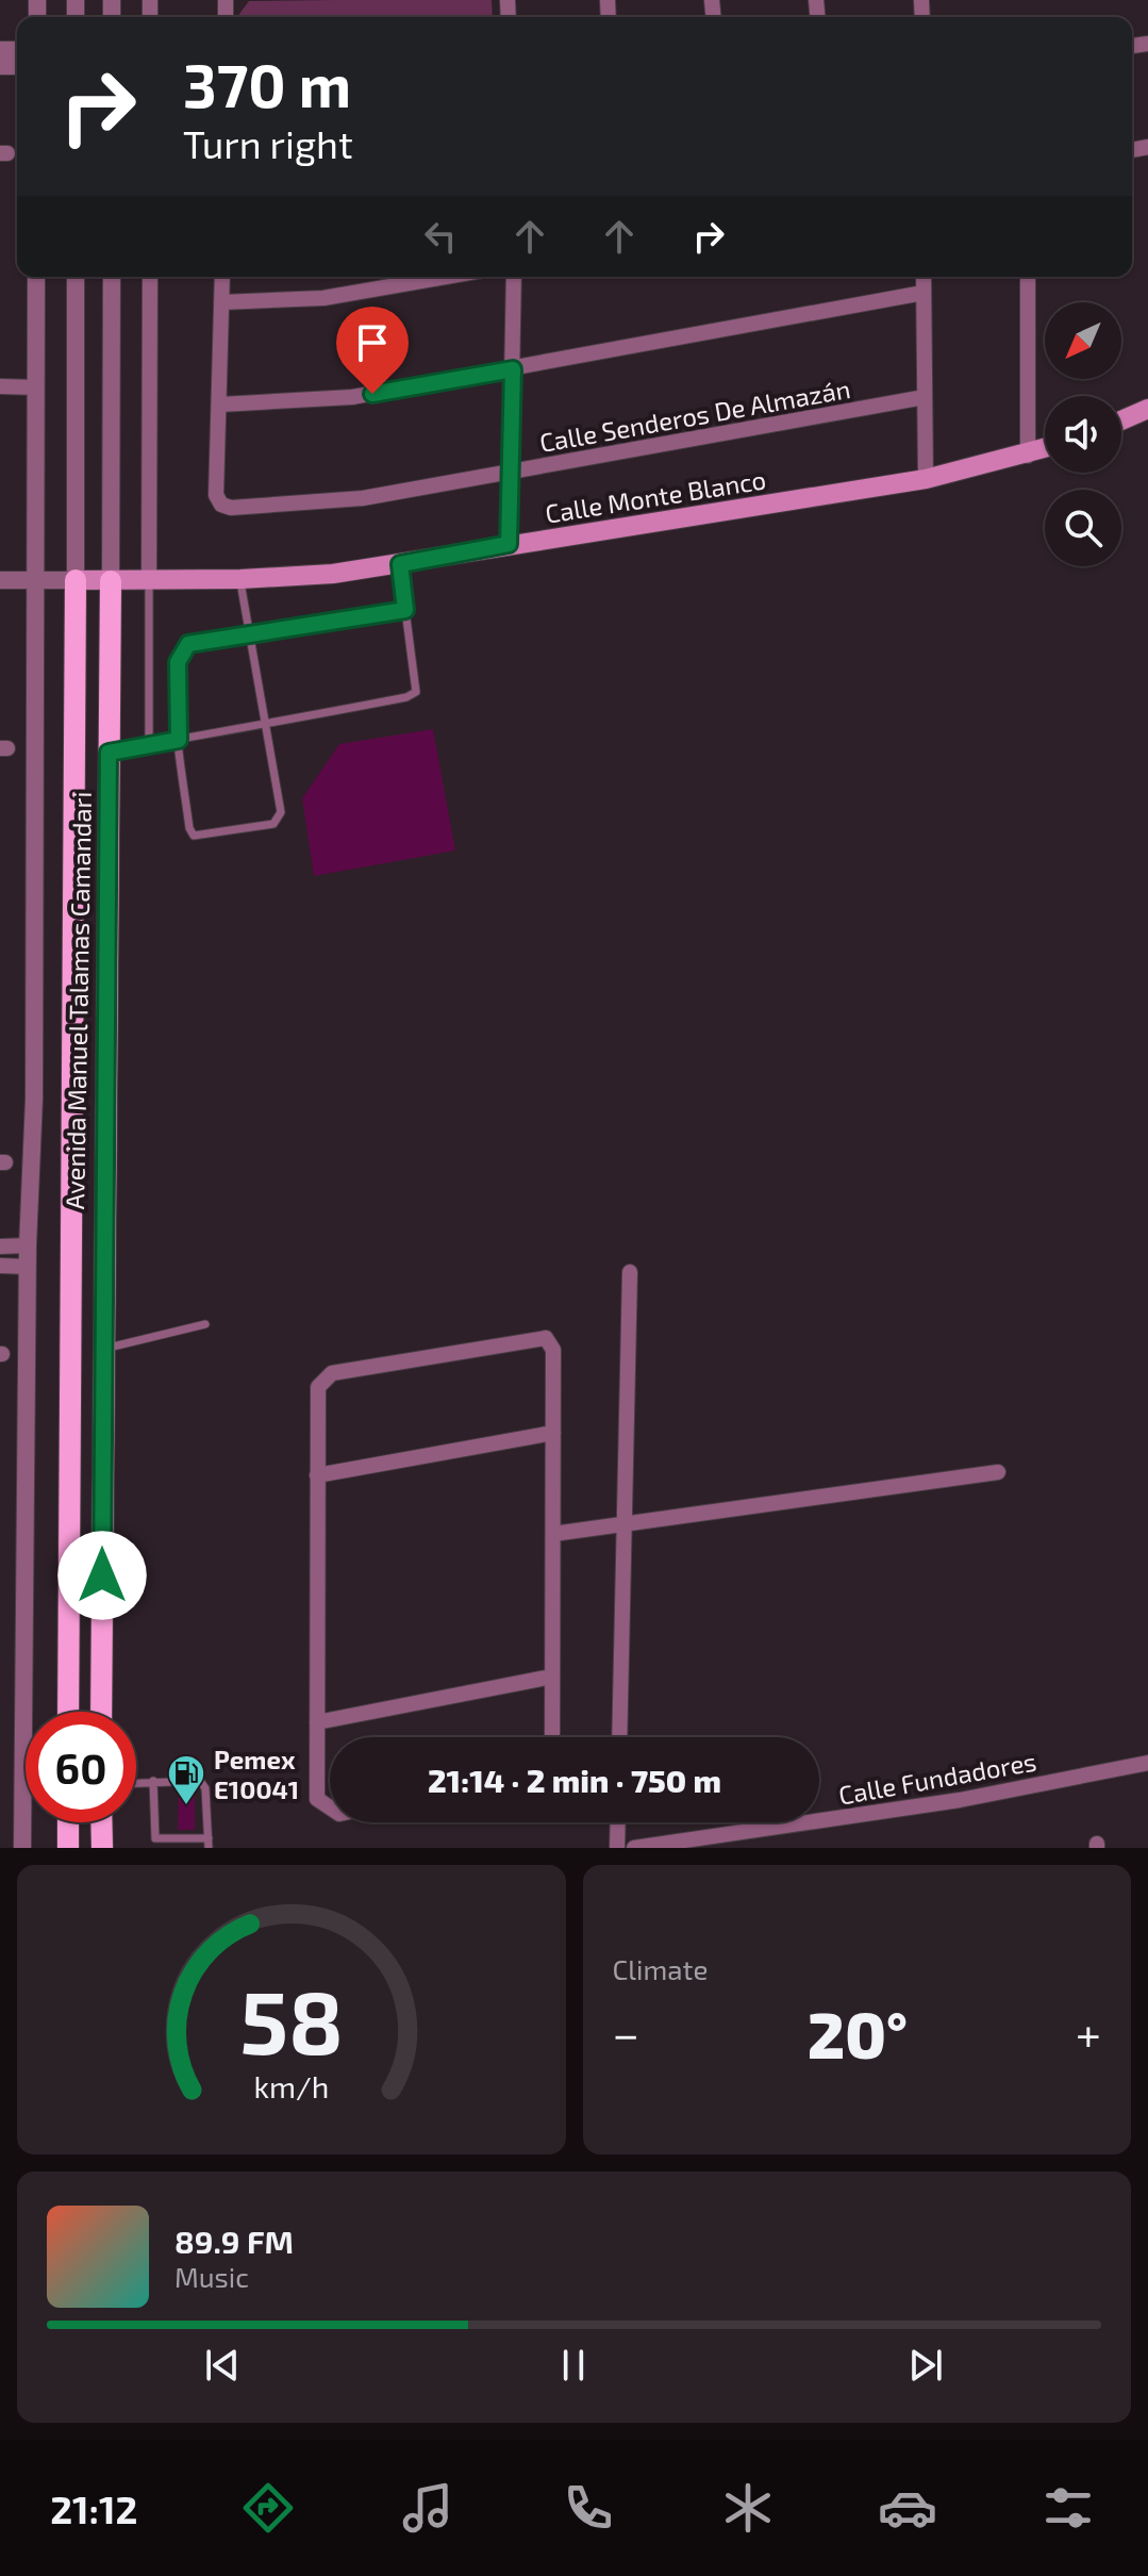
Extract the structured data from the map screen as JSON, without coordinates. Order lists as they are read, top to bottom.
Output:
{
  "streets": {
    "main road": ["Calle Monte Blanco", "Avenida Manuel Talamas Camandari"],
    "street": ["Calle Senderos De Almazán", "Calle Fundadores"]
  },
  "crossings": [
    ["Calle Monte Blanco", "Avenida Manuel Talamas Camandari"]
  ],
  "places": {
    "fuel station": ["Pemex E10041"]
  },
  "north": "bottom left",
  "page": {
    "turn": ["370 m", "Turn right"],
    "limit": "60",
    "trip": "21:14 · 2 min · 750 m",
    "tile": "Climate",
    "heat": ["−", "20°", "+"],
    "song": ["89.9 FM", "Music"],
    "tabs": "21:12",
    "gauge": ["58", "km/h"]
  }
}
